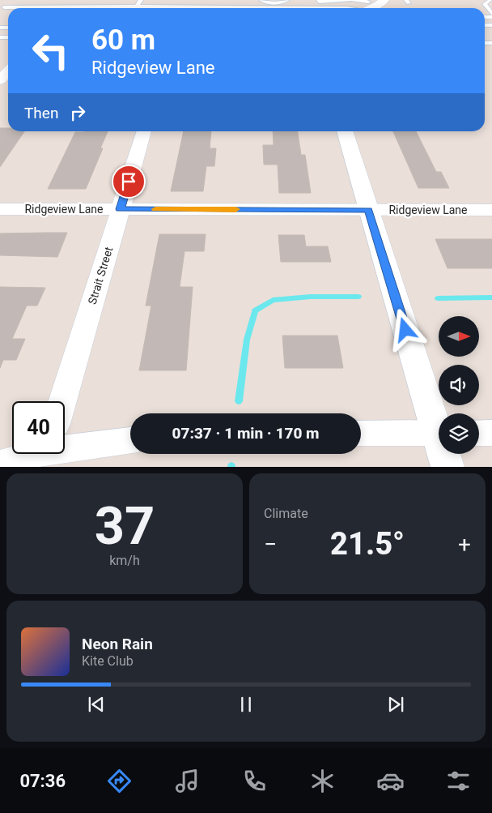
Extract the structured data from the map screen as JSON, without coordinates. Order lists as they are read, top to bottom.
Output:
{
  "streets": {
    "street": ["Ridgeview Lane", "Strait Street"]
  },
  "crossings": [
    ["Ridgeview Lane", "Strait Street"]
  ],
  "north": "right",
  "page": {
    "turn": ["60 m", "Ridgeview Lane"],
    "then": "Then",
    "limit": "40",
    "trip": "07:37 · 1 min · 170 m",
    "tile": [
      ["37", "km/h"],
      "Climate"
    ],
    "heat": ["−", "21.5°", "+"],
    "song": ["Neon Rain", "Kite Club"],
    "tabs": "07:36"
  }
}
